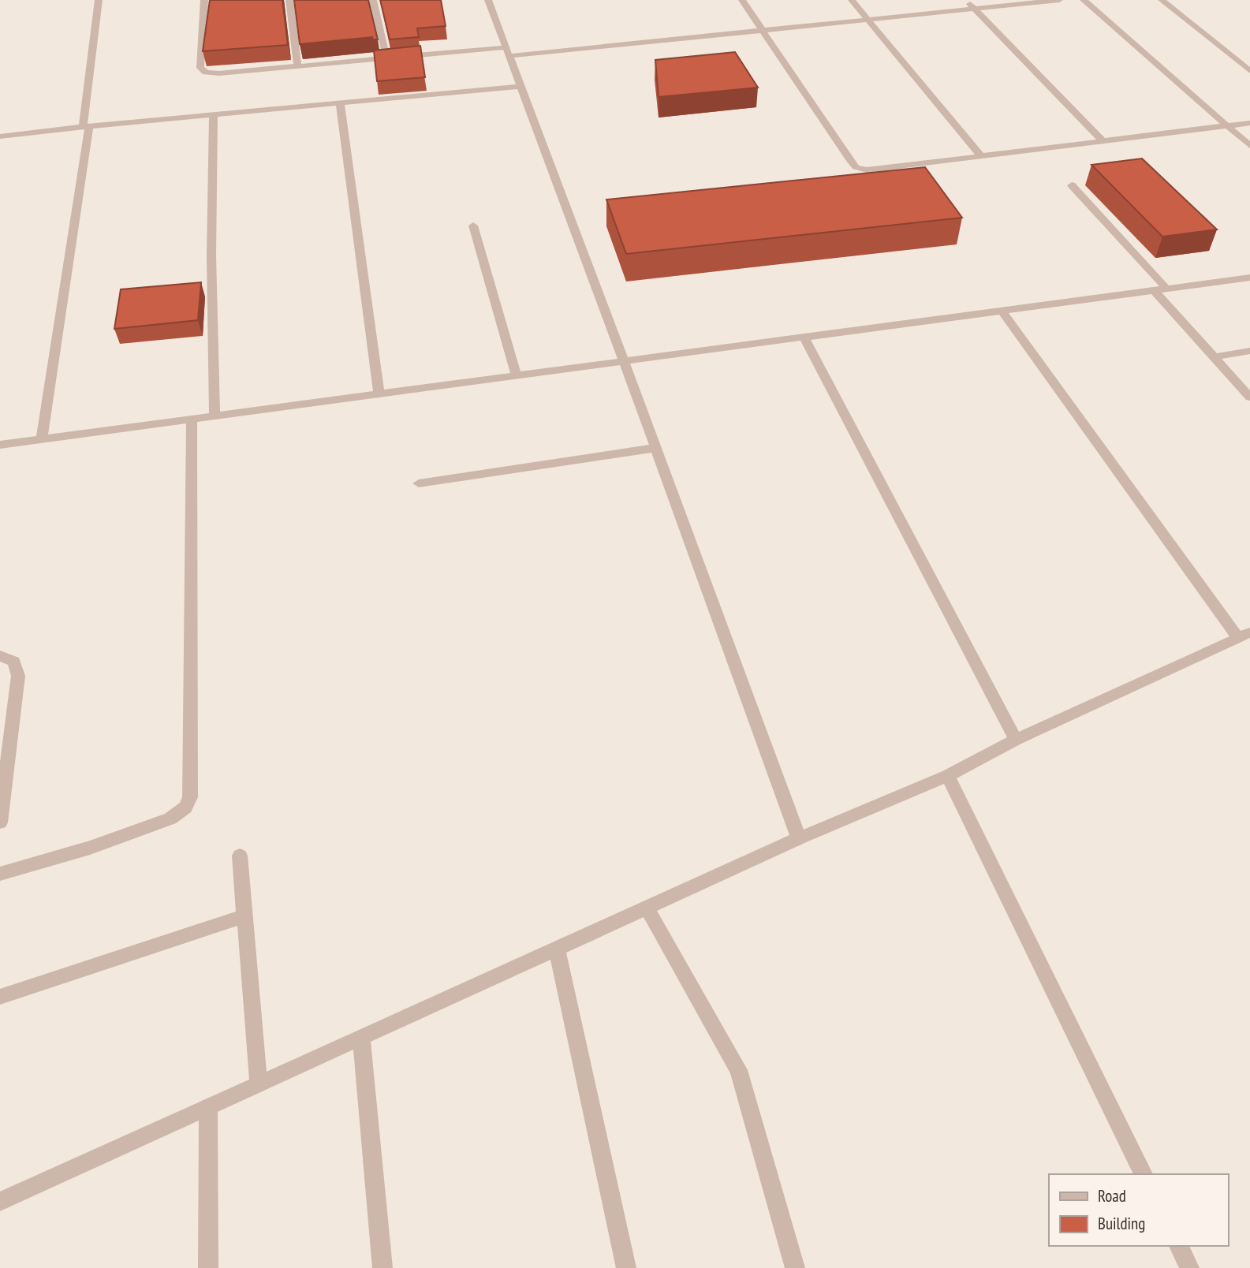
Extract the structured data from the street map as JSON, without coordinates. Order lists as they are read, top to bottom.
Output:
{
  "legend": ["Road", "Building"]
}
